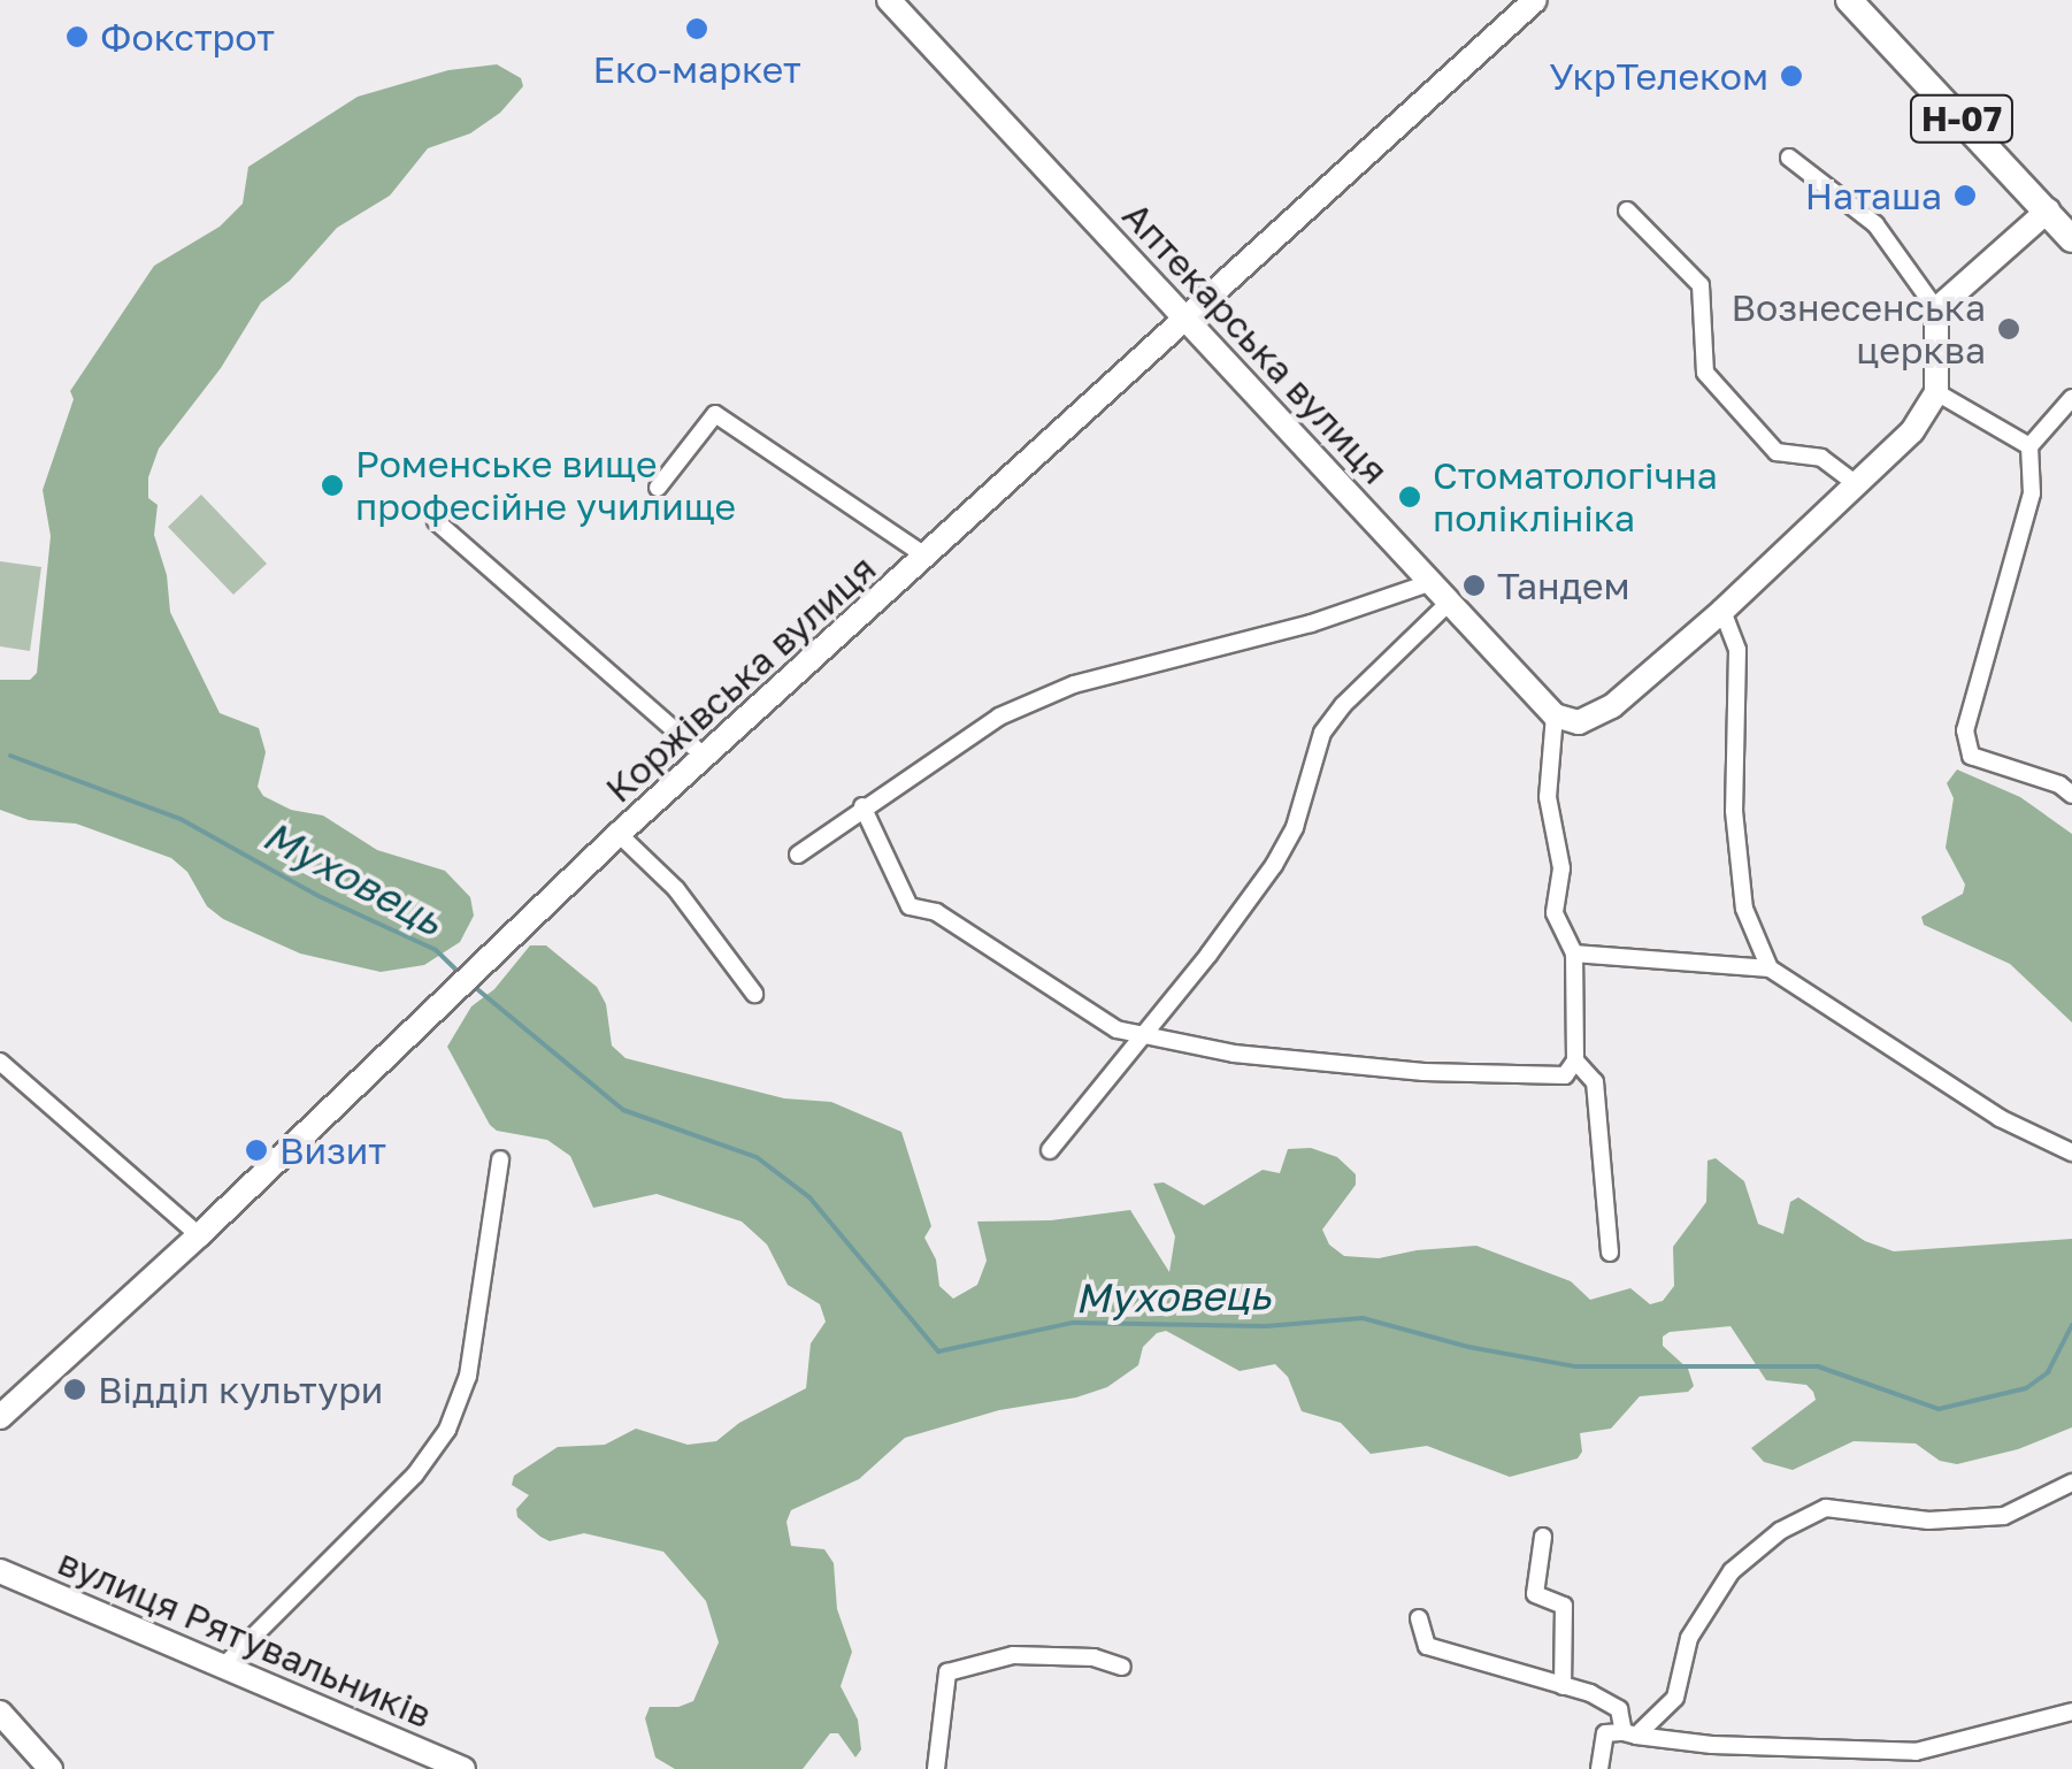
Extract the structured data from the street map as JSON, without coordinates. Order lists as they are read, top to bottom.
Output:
{
  "streets": {
    "main road": ["Н-07"],
    "street": ["Аптекарська вулиця", "Коржівська вулиця", "вулиця Рятувальників"]
  },
  "crossings": [
    ["Аптекарська вулиця", "Коржівська вулиця"]
  ],
  "water": ["Муховець"],
  "places": [
    "Еко-маркет",
    "Фокстрот",
    "УкрТелеком",
    "Наташа",
    "Вознесенська церква",
    "Роменське вище професійне училище",
    "Стоматологічна поліклініка",
    "Тандем",
    "Визит",
    "Відділ культури"
  ]
}
